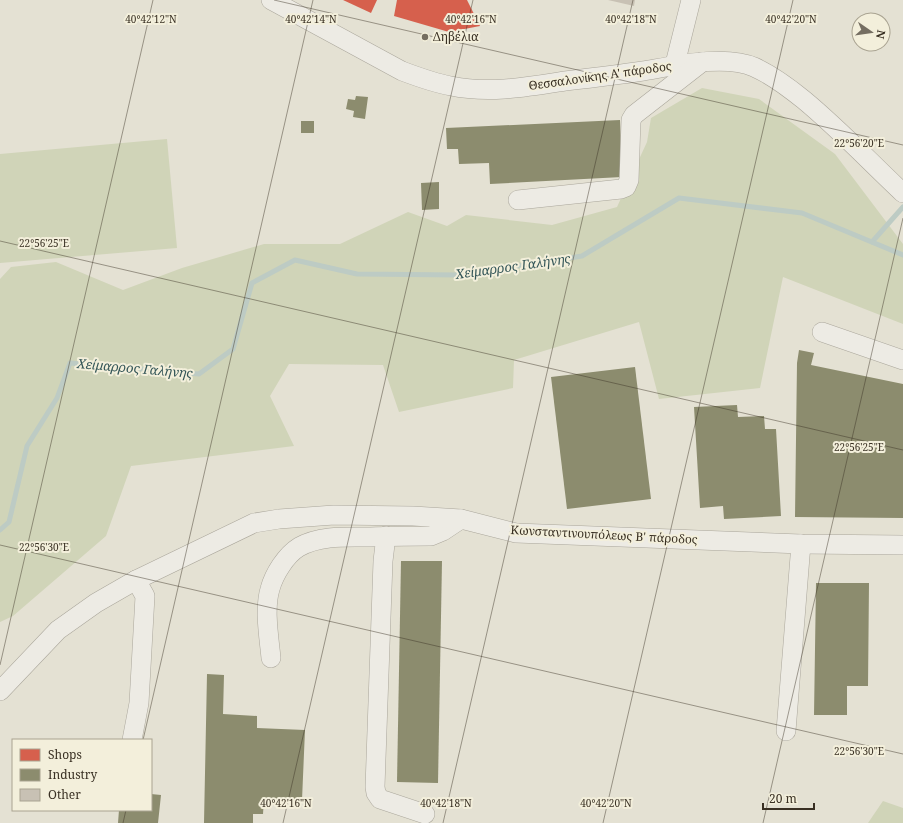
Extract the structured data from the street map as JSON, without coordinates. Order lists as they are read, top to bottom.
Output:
{
  "streets": {
    "street": ["Θεσσαλονίκης Α' πάροδος", "Κωνσταντινουπόλεως Β' πάροδος"]
  },
  "water": ["Χείμαρρος Γαλήνης"],
  "places": ["Δηβέλια"],
  "legend": ["Shops", "Industry", "Other"],
  "scale_bar": "20 m",
  "north": "right",
  "coordinates": [
    "40°42'12\"N",
    "40°42'14\"N",
    "40°42'16\"N",
    "40°42'18\"N",
    "40°42'20\"N",
    "22°56'20\"E",
    "22°56'25\"E",
    "22°56'30\"E"
  ]
}
